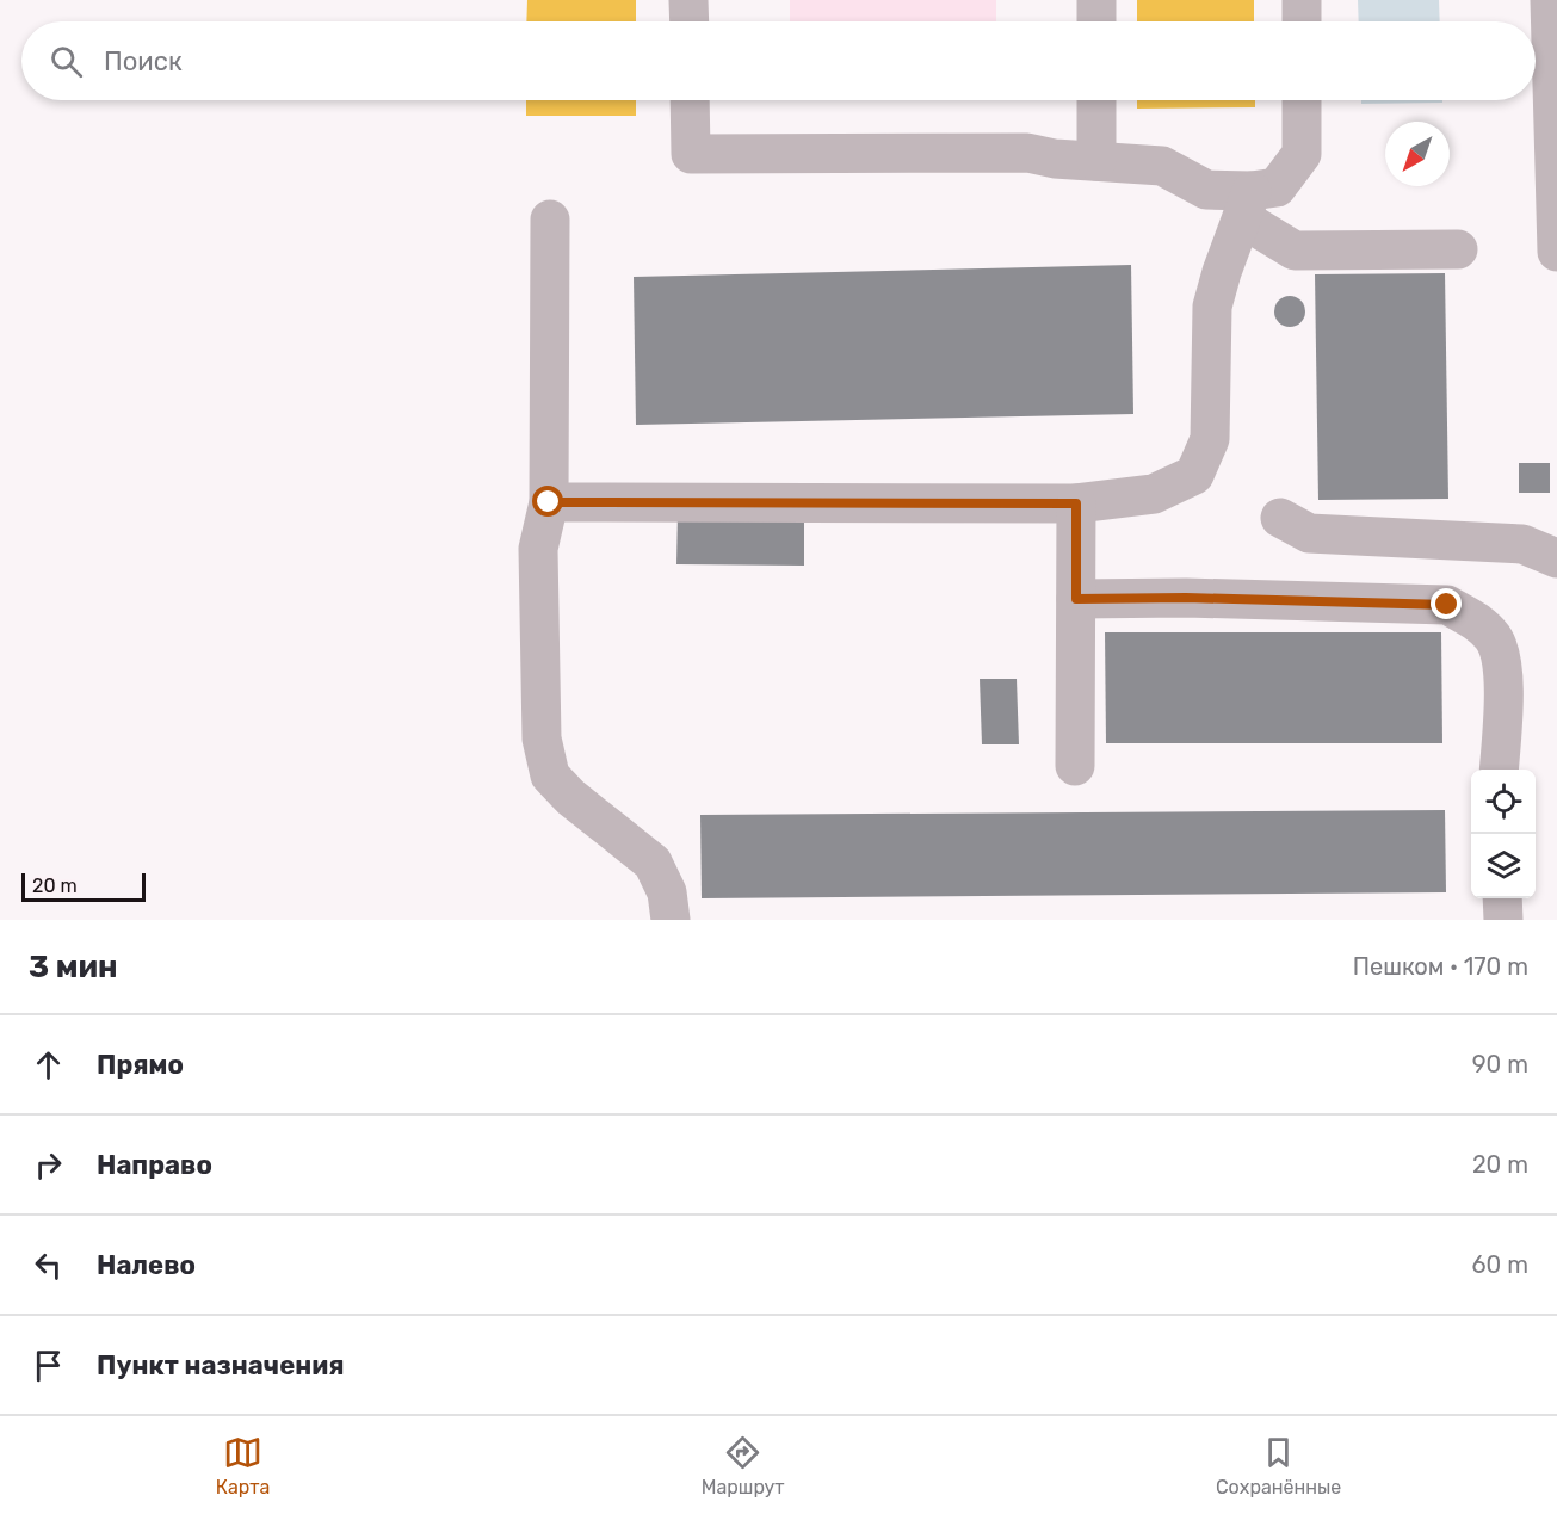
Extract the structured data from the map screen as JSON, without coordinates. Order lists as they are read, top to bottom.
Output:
{
  "scale_bar": "20 m",
  "north": "bottom left",
  "page": {
    "search": "Поиск",
    "scale": "20 m",
    "heading": ["3 мин", "Пешком · 170 m"],
    "list": [
      ["Прямо", "90 m"],
      ["Направо", "20 m"],
      ["Налево", "60 m"],
      "Пункт назначения"
    ],
    "nav": ["Карта", "Маршрут", "Сохранённые"]
  }
}
